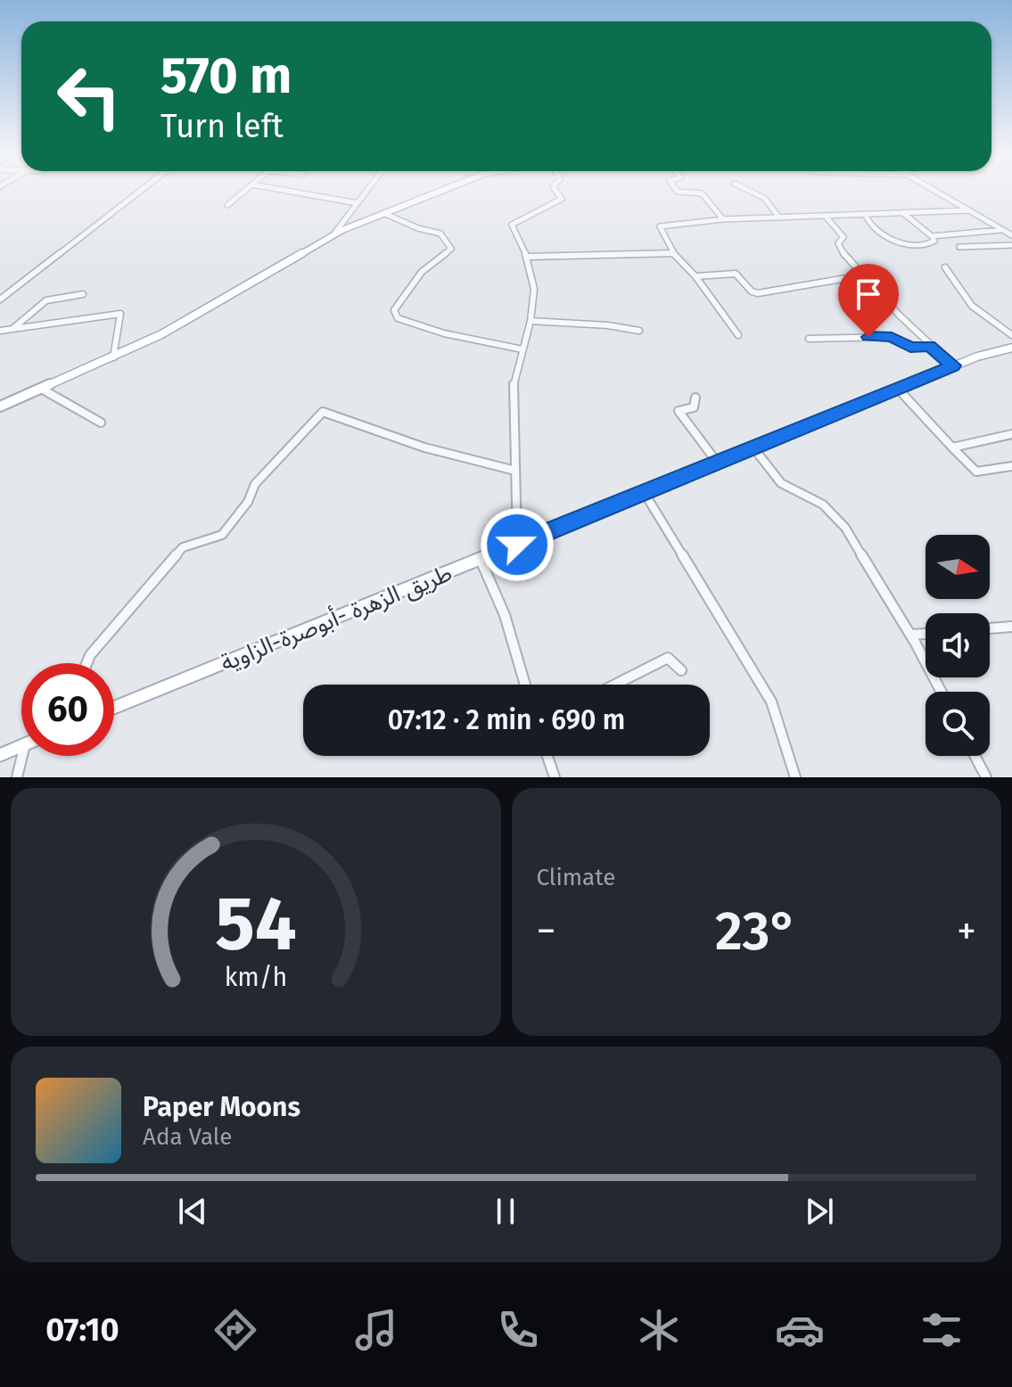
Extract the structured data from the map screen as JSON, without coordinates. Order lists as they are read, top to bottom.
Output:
{
  "streets": {
    "main road": ["طريق الزهرة -أبوصرة-الزاوية"]
  },
  "north": "right",
  "page": {
    "turn": ["570 m", "Turn left"],
    "limit": "60",
    "trip": "07:12 · 2 min · 690 m",
    "tile": "Climate",
    "heat": ["−", "23°", "+"],
    "song": ["Paper Moons", "Ada Vale"],
    "tabs": "07:10",
    "gauge": ["54", "km/h"]
  }
}
